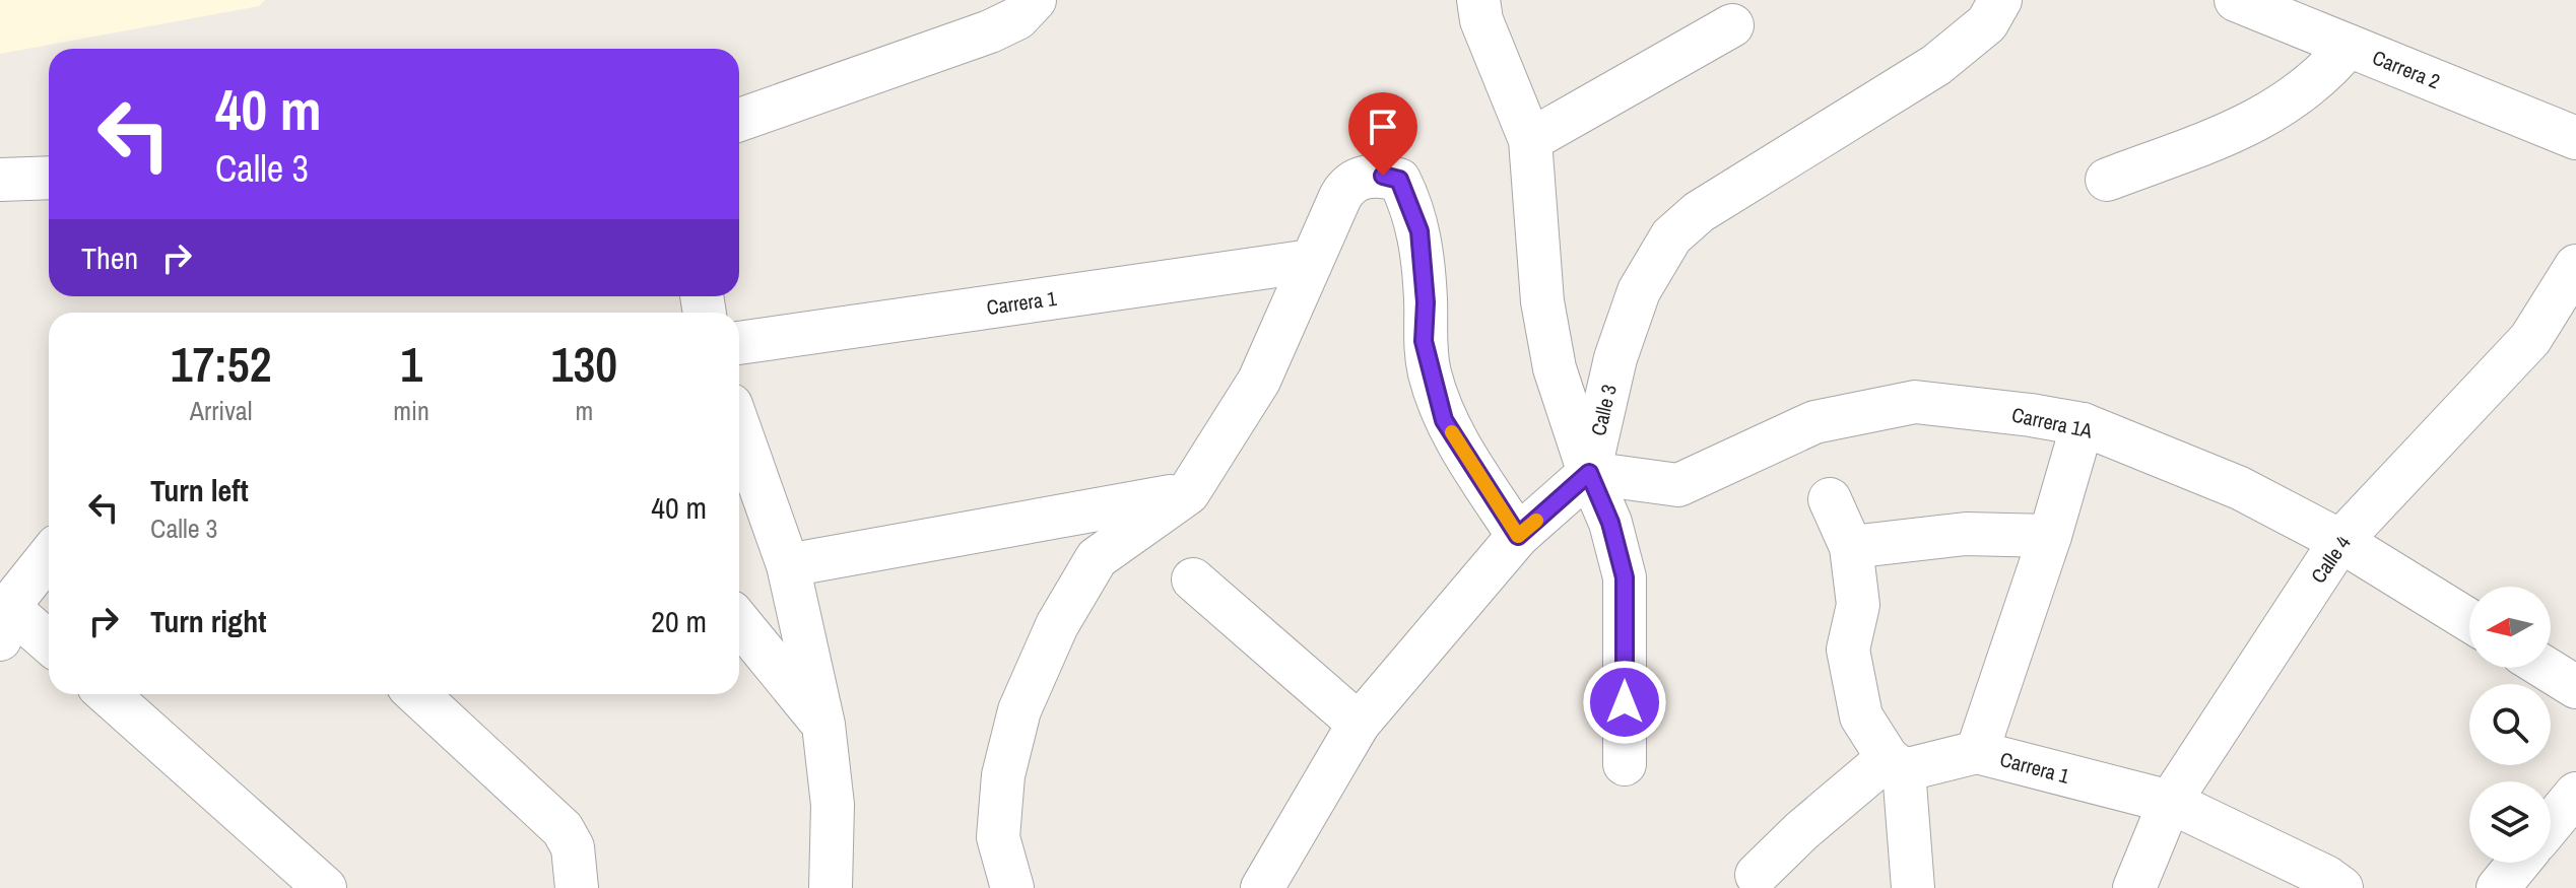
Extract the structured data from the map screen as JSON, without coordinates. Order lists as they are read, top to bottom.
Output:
{
  "streets": {
    "street": [
      "Carrera 2",
      "Carrera 1",
      "Calle 3",
      "Carrera 1A",
      "Calle 4"
    ]
  },
  "crossings": [
    ["Carrera 1", "Calle 4"],
    ["Calle 3", "Carrera 1A"],
    ["Carrera 1A", "Calle 4"]
  ],
  "north": "left",
  "page": {
    "turn": ["40 m", "Calle 3"],
    "then": "Then",
    "eta": [
      "17:52",
      "Arrival",
      "1",
      "min",
      "130",
      "m"
    ],
    "list": [
      {
        "name": "Turn left",
        "note": "Calle 3",
        "value": "40 m"
      },
      {
        "name": "Turn right",
        "value": "20 m"
      }
    ]
  }
}
